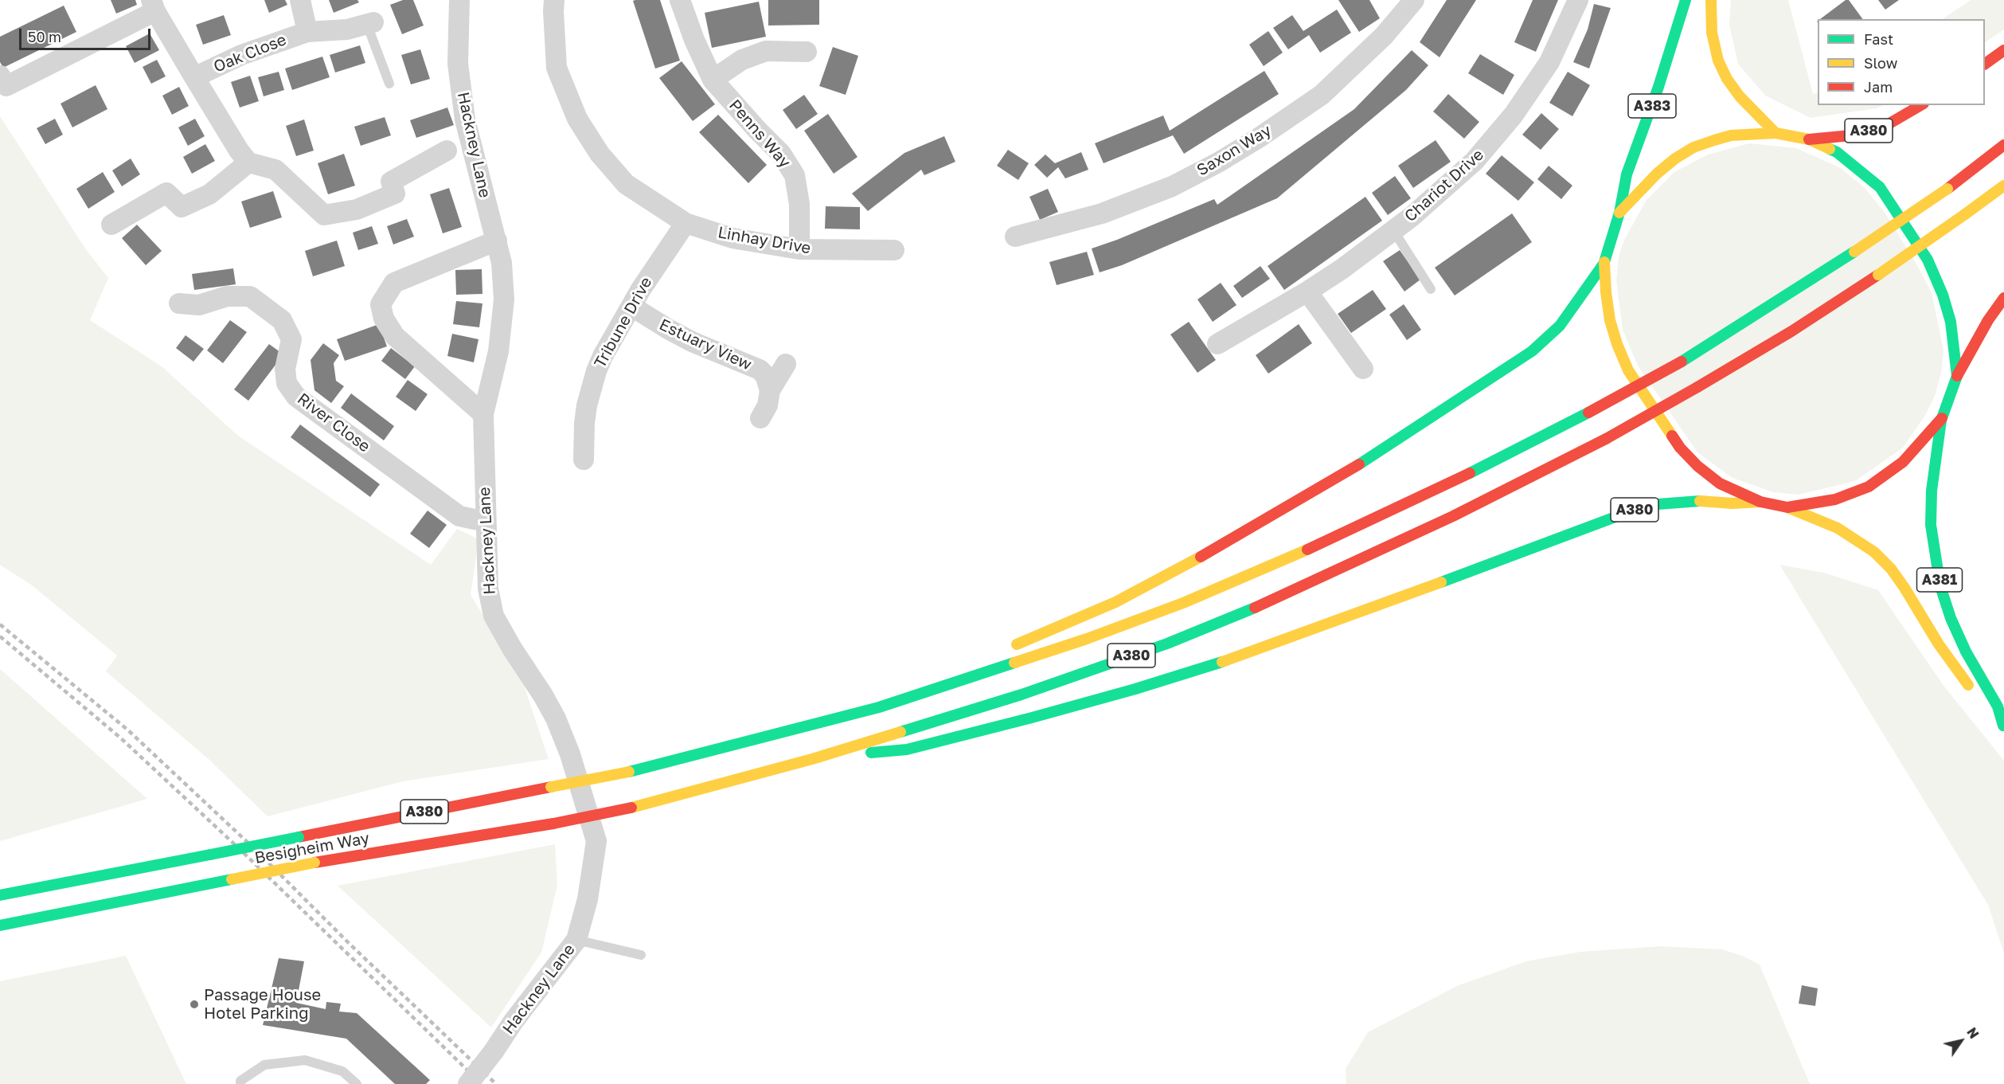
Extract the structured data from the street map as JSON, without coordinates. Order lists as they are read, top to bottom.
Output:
{
  "streets": {
    "main road": [
      "A383",
      "A380",
      "A381",
      "Besigheim Way"
    ],
    "street": [
      "Oak Close",
      "Penns Way",
      "Hackney Lane",
      "Saxon Way",
      "Chariot Drive",
      "Linhay Drive",
      "Tribune Drive",
      "Estuary View",
      "River Close"
    ]
  },
  "crossings": [
    ["A380", "Besigheim Way"],
    ["Penns Way", "Linhay Drive"],
    ["Hackney Lane", "River Close"],
    ["Linhay Drive", "Tribune Drive"],
    ["Tribune Drive", "Estuary View"]
  ],
  "places": ["Passage House Hotel Parking"],
  "legend": ["Fast", "Slow", "Jam"],
  "scale_bar": "50 m",
  "north": "top right"
}
